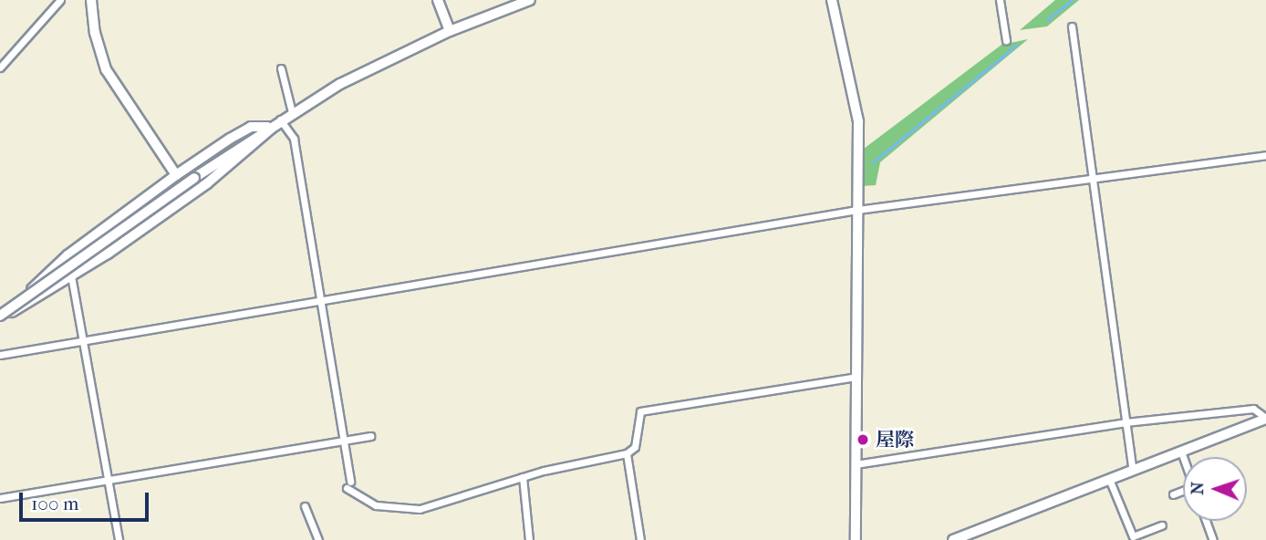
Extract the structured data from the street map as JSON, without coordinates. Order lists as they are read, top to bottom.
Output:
{
  "places": ["屋際"],
  "scale_bar": "100 m",
  "north": "left"
}
